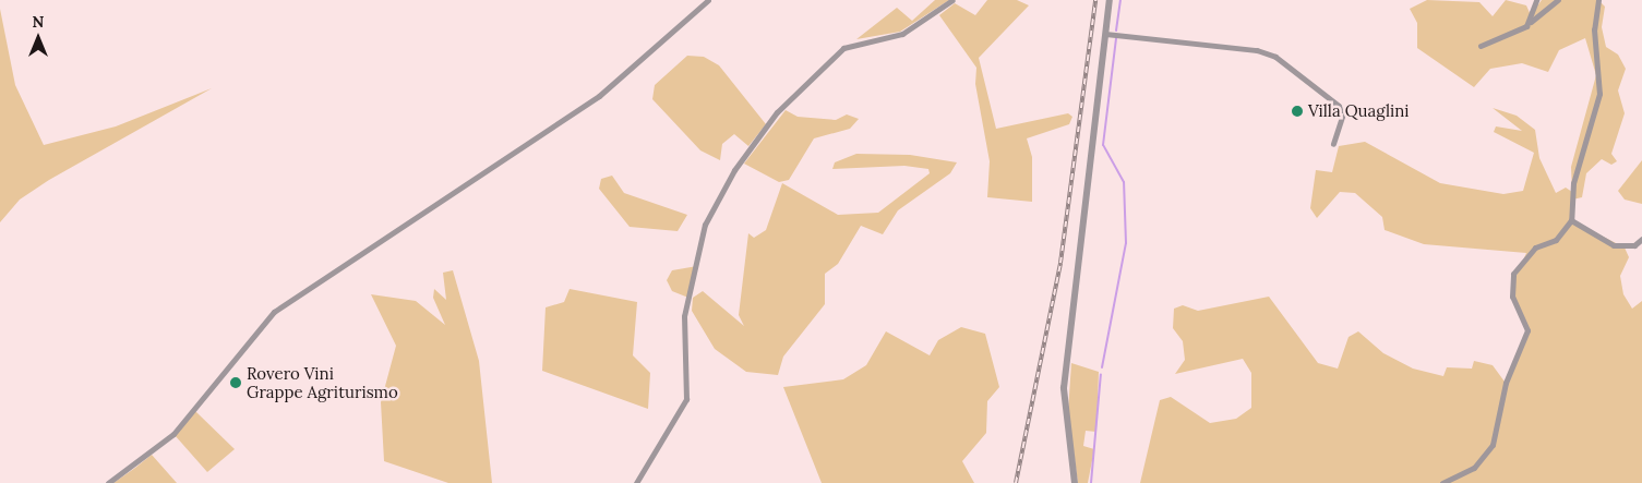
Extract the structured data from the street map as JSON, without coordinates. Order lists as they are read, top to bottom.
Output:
{
  "places": ["Villa Quaglini", "Rovero Vini Grappe Agriturismo"],
  "north": "top"
}
